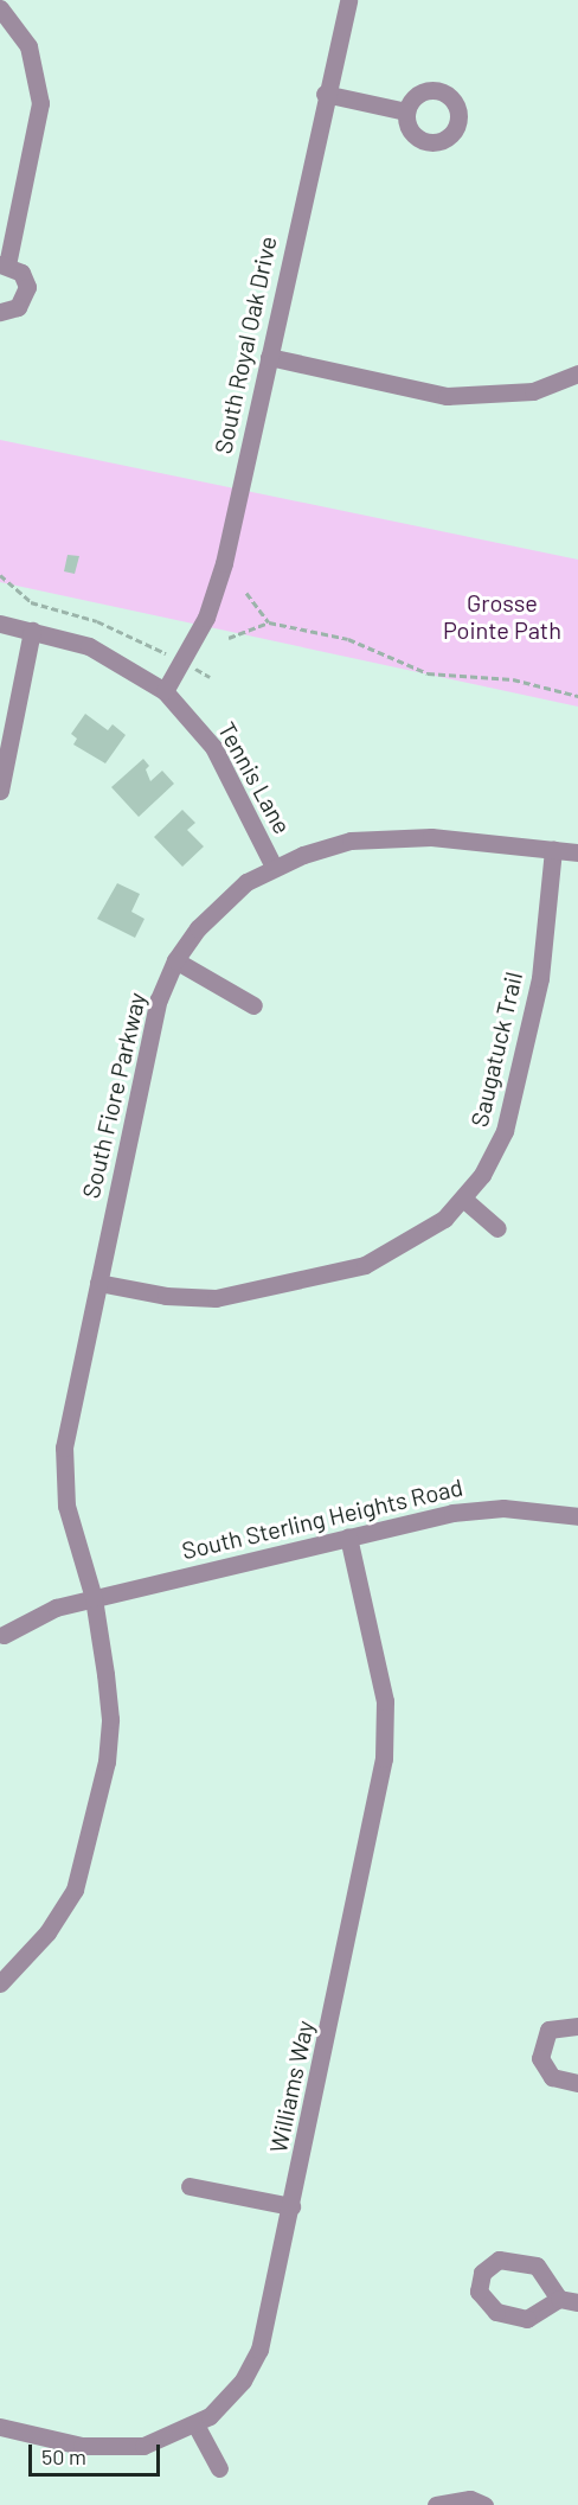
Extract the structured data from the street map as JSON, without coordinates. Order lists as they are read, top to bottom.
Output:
{
  "streets": {
    "street": [
      "South Royal Oak Drive",
      "Tennis Lane",
      "Saugatuck Trail",
      "South Fiore Parkway",
      "South Sterling Heights Road",
      "Williams Way"
    ]
  },
  "crossings": [
    ["South Royal Oak Drive", "Tennis Lane"],
    ["Tennis Lane", "South Fiore Parkway"],
    ["Saugatuck Trail", "South Fiore Parkway"],
    ["South Fiore Parkway", "South Sterling Heights Road"],
    ["South Sterling Heights Road", "Williams Way"]
  ],
  "parks": ["Grosse Pointe Path"],
  "scale_bar": "50 m"
}
